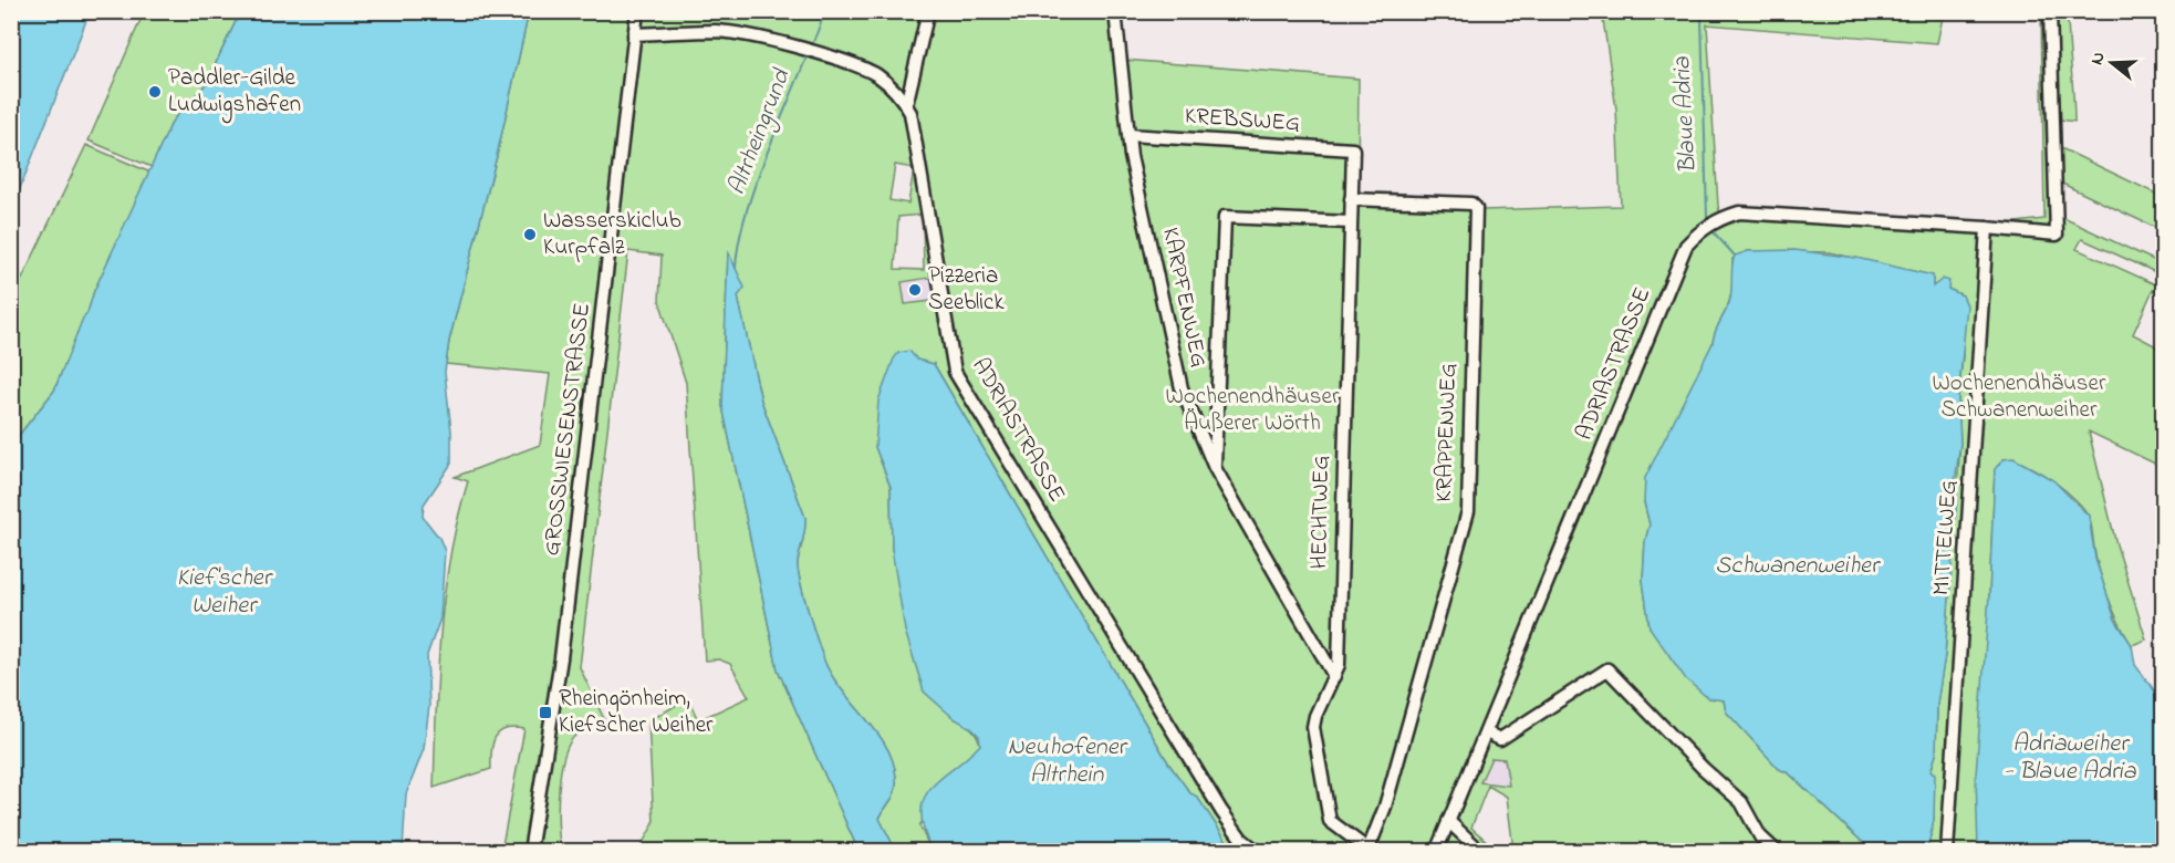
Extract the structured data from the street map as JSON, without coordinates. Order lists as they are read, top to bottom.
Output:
{
  "streets": {
    "street": [
      "KREBSWEG",
      "KARPFENWEG",
      "ADRIASTRASSE",
      "GROSSWIESENSTRASSE",
      "KRAPPENWEG",
      "HECHTWEG",
      "MITTELWEG"
    ]
  },
  "crossings": [
    ["KREBSWEG", "KARPFENWEG"],
    ["KREBSWEG", "HECHTWEG"],
    ["KARPFENWEG", "HECHTWEG"],
    ["ADRIASTRASSE", "GROSSWIESENSTRASSE"],
    ["ADRIASTRASSE", "MITTELWEG"],
    ["KRAPPENWEG", "HECHTWEG"]
  ],
  "water": [
    "Blaue Adria",
    "Altrheingrund",
    "Schwanenweiher",
    "Kief'scher Weiher",
    "Adriaweiher - Blaue Adria",
    "Neuhofener Altrhein"
  ],
  "parks": ["Wochenendhäuser Schwanenweiher", "Wochenendhäuser Äußerer Wörth"],
  "places": {
    "other": ["Paddler-Gilde Ludwigshafen", "Wasserskiclub Kurpfalz", "Pizzeria Seeblick"],
    "transit": ["Rheingönheim, Kiefscher Weiher"]
  },
  "north": "left"
}
